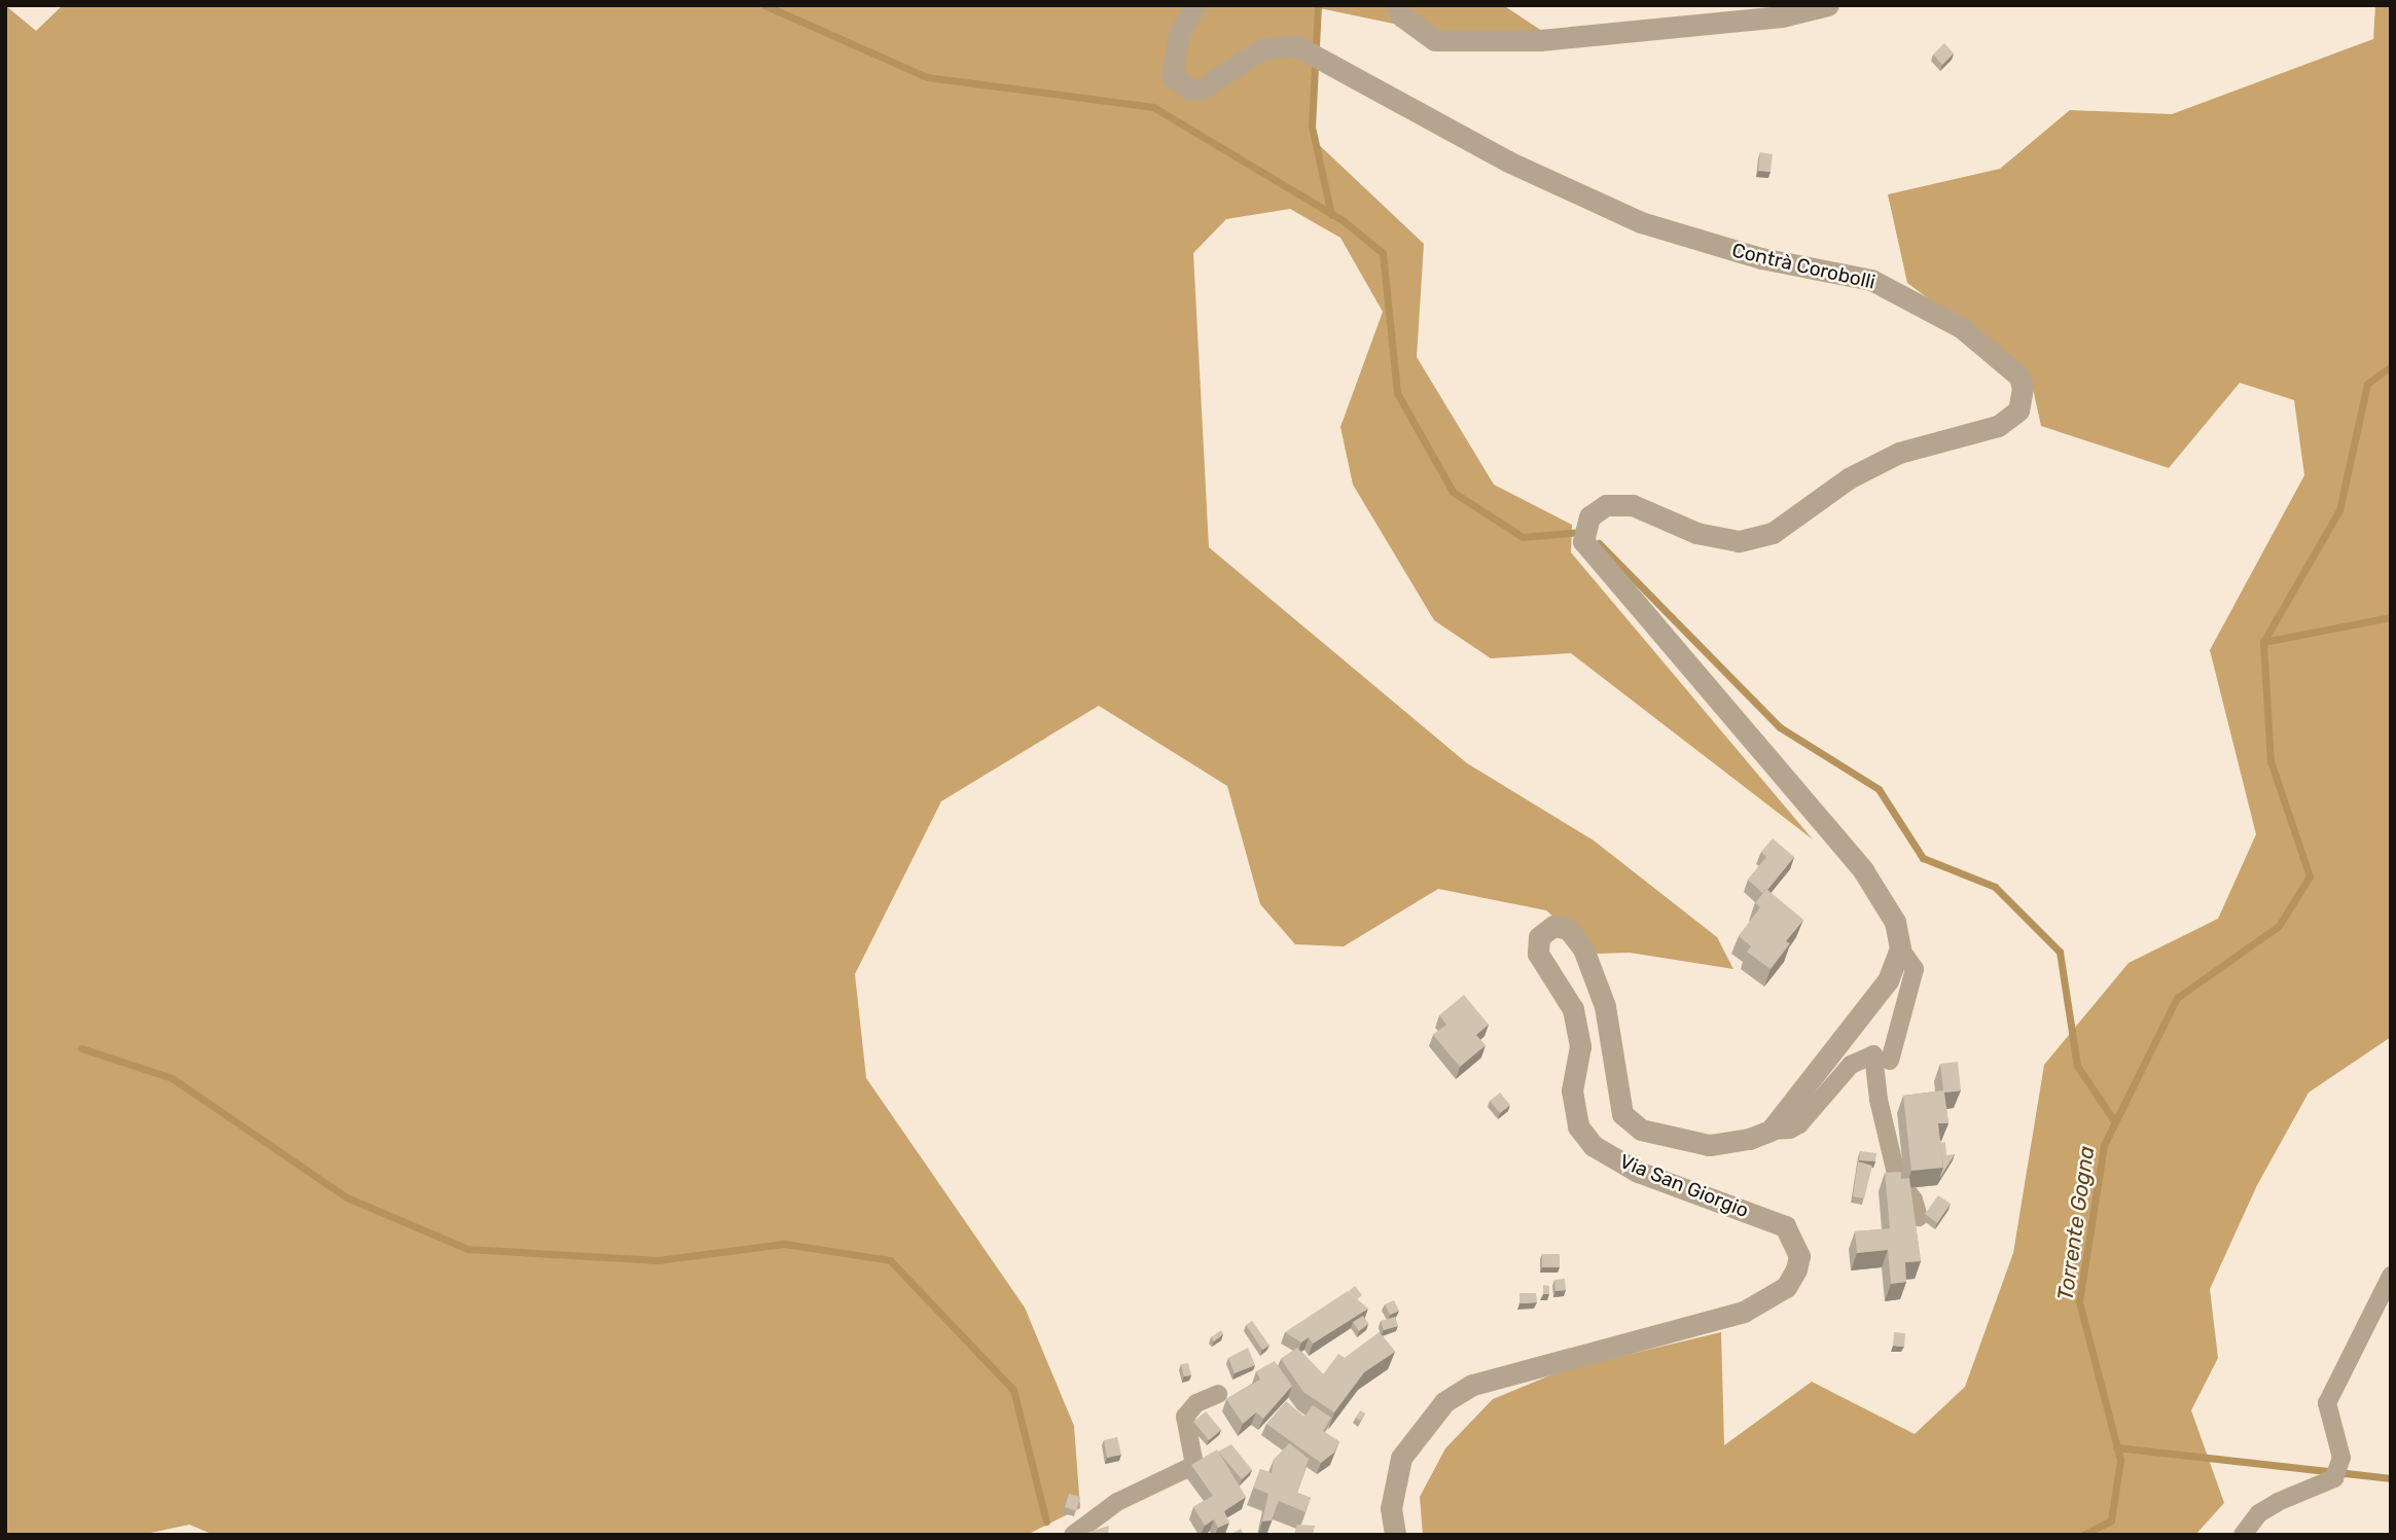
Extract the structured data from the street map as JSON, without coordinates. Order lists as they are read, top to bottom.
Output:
{
  "streets": {
    "street": ["Contrà Corobolli", "Via San Giorgio"]
  },
  "water": ["Torrente Gogna"]
}
